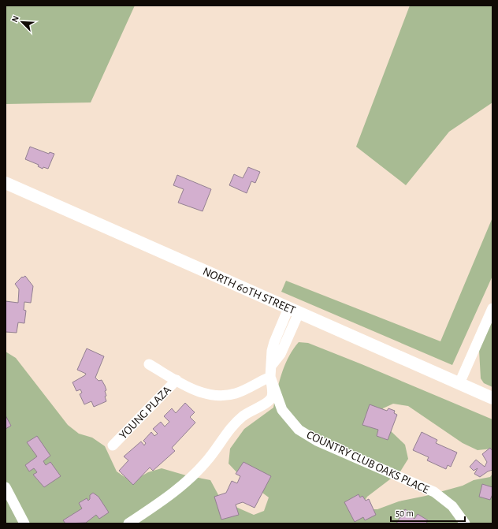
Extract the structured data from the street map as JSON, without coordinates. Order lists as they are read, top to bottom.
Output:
{
  "streets": {
    "main road": ["NORTH 60TH STREET"],
    "street": ["YOUNG PLAZA", "COUNTRY CLUB OAKS PLACE"]
  },
  "crossings": [
    ["NORTH 60TH STREET", "COUNTRY CLUB OAKS PLACE"]
  ],
  "scale_bar": "50 m",
  "north": "top left"
}
